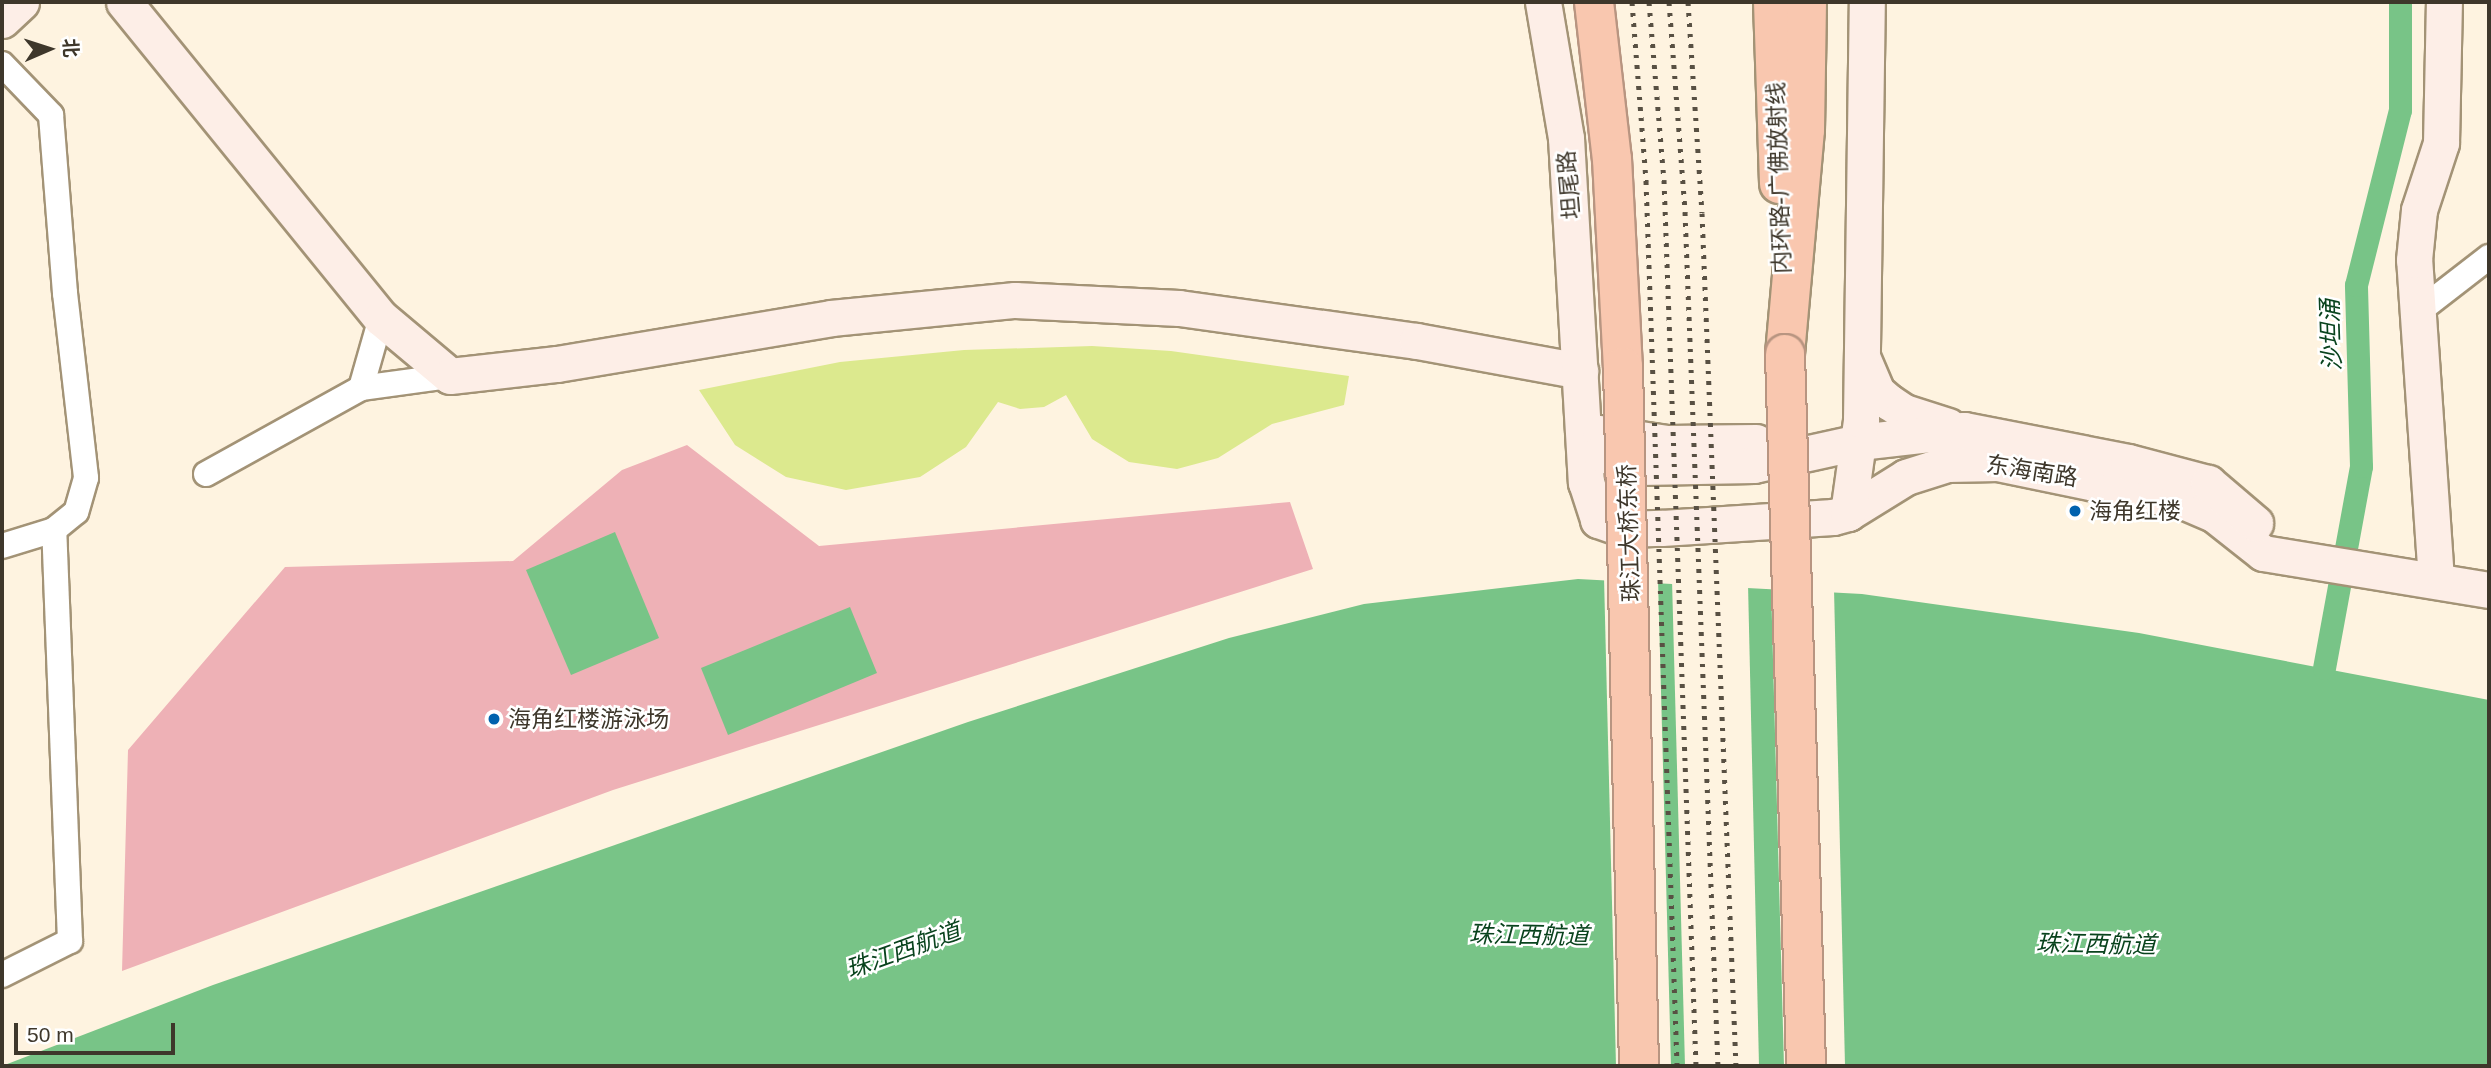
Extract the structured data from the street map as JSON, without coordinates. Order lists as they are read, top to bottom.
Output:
{
  "streets": {
    "highway": ["内环路-广佛放射线", "珠江大桥东桥"],
    "street": ["坦尾路", "东海南路"]
  },
  "crossings": [
    ["坦尾路", "东海南路"]
  ],
  "water": ["沙坦涌", "珠江西航道"],
  "places": ["海角红楼", "海角红楼游泳场"],
  "scale_bar": "50 m",
  "north": "right"
}
